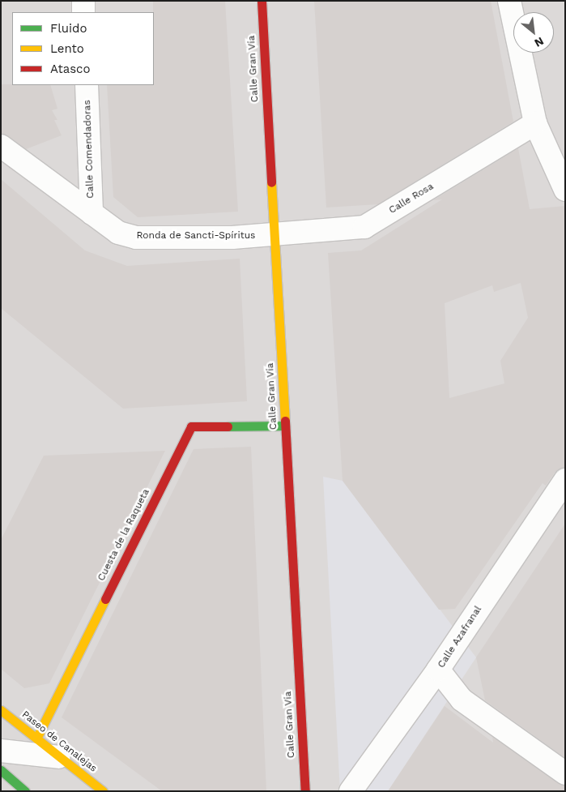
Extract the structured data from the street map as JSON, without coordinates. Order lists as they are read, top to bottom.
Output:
{
  "streets": {
    "main road": ["Calle Gran Vía", "Cuesta de la Raqueta", "Paseo de Canalejas"],
    "street": [
      "Calle Comendadoras",
      "Calle Rosa",
      "Ronda de Sancti-Spíritus",
      "Calle Azafranal"
    ]
  },
  "crossings": [
    ["Calle Gran Vía", "Calle Rosa"],
    ["Calle Gran Vía", "Ronda de Sancti-Spíritus"],
    ["Calle Gran Vía", "Cuesta de la Raqueta"],
    ["Calle Comendadoras", "Ronda de Sancti-Spíritus"],
    ["Calle Rosa", "Ronda de Sancti-Spíritus"],
    ["Cuesta de la Raqueta", "Paseo de Canalejas"]
  ],
  "legend": ["Fluido", "Lento", "Atasco"],
  "north": "bottom right"
}
